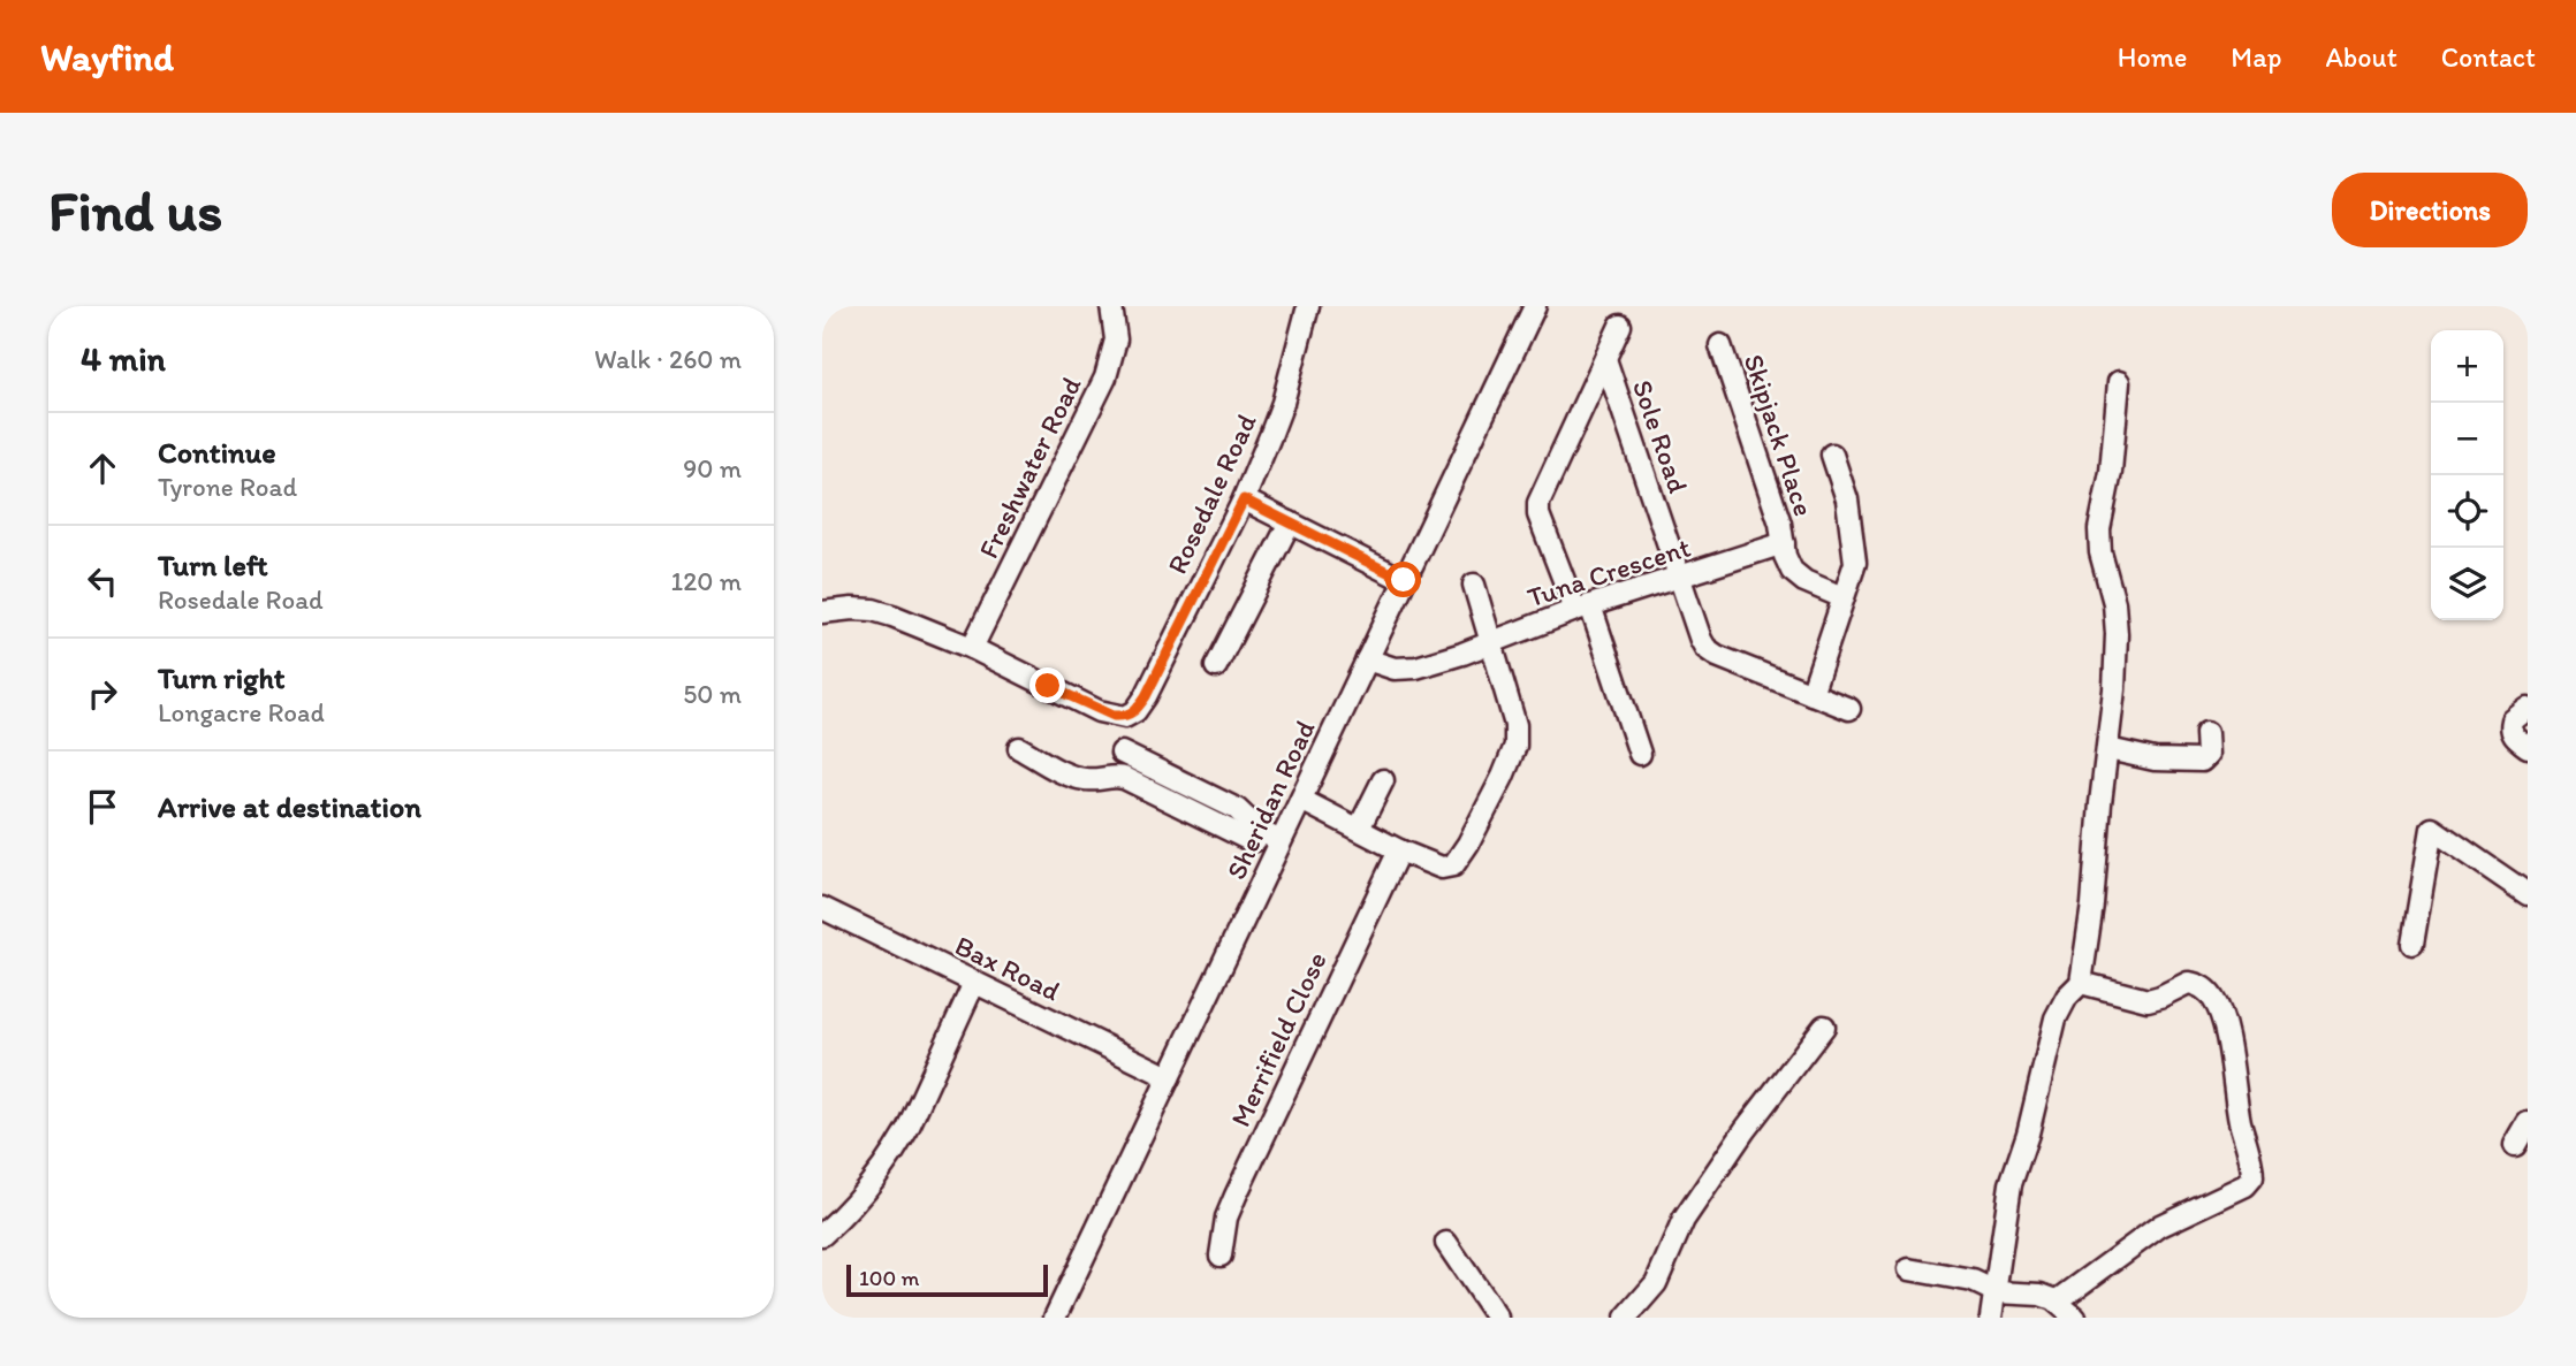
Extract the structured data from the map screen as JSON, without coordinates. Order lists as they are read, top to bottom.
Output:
{
  "streets": {
    "street": [
      "Skipjack Place",
      "Sole Road",
      "Freshwater Road",
      "Rosedale Road",
      "Tuna Crescent",
      "Sheridan Road",
      "Bax Road",
      "Merrifield Close"
    ]
  },
  "crossings": [
    ["Skipjack Place", "Tuna Crescent"],
    ["Sole Road", "Tuna Crescent"],
    ["Tuna Crescent", "Sheridan Road"],
    ["Sheridan Road", "Bax Road"]
  ],
  "scale_bar": "100 m",
  "page": {
    "header": "Wayfind",
    "nav": [
      "Home",
      "Map",
      "About",
      "Contact"
    ],
    "buttons": "Directions",
    "title": "Find us",
    "heading": ["4 min", "Walk · 260 m"],
    "map_buttons": ["+", "−"],
    "list": [
      ["Continue", "Tyrone Road", "90 m"],
      ["Turn left", "Rosedale Road", "120 m"],
      ["Turn right", "Longacre Road", "50 m"],
      "Arrive at destination"
    ],
    "scale": "100 m"
  }
}
